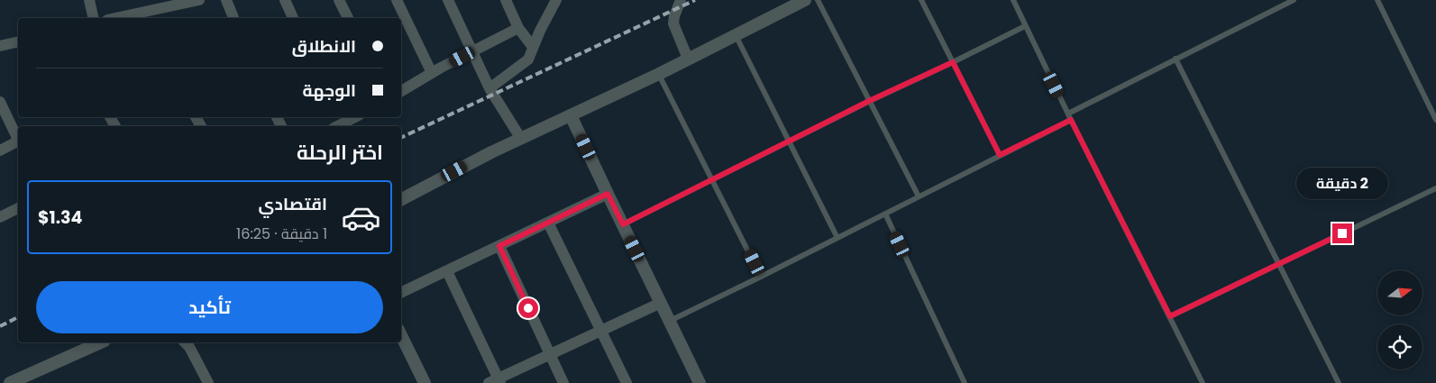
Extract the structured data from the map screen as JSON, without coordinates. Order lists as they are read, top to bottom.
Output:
{
  "north": "right",
  "page": {
    "banner": ["الانطلاق", "الوجهة"],
    "heading": "اختر الرحلة",
    "bubble": "2 دقيقة",
    "list": [
      {
        "name": "اقتصادي",
        "note": "1 دقيقة · 16:25",
        "value": "$1.34"
      }
    ],
    "buttons": "تأكيد"
  }
}
